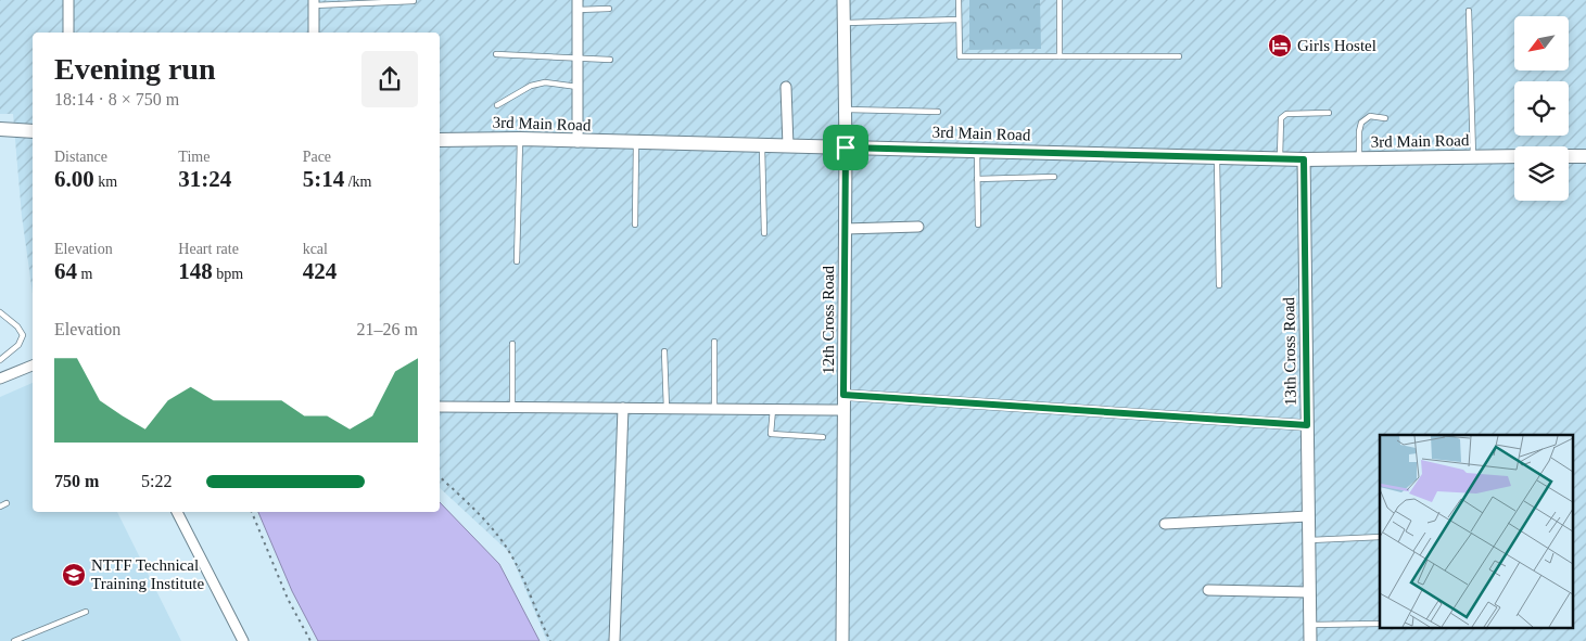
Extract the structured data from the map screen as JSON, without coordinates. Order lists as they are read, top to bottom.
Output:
{
  "streets": {
    "main road": ["3rd Main Road"],
    "street": ["12th Cross Road", "13th Cross Road"]
  },
  "crossings": [
    ["3rd Main Road", "12th Cross Road"],
    ["3rd Main Road", "13th Cross Road"]
  ],
  "places": {
    "hotel": ["Girls Hostel"],
    "school or university": ["NTTF Technical Training Institute"]
  },
  "north": "bottom left",
  "page": {
    "heading": ["Evening run", "18:14 · 8 × 750 m"],
    "stats": [
      ["Distance", "6.00 km"],
      ["Time", "31:24"],
      ["Pace", "5:14 /km"],
      ["Elevation", "64 m"],
      ["Heart rate", "148 bpm"],
      ["kcal", "424"]
    ],
    "chart": ["Elevation", "21–26 m"],
    "list": [
      {
        "name": "750 m",
        "note": "5:22"
      }
    ]
  }
}
